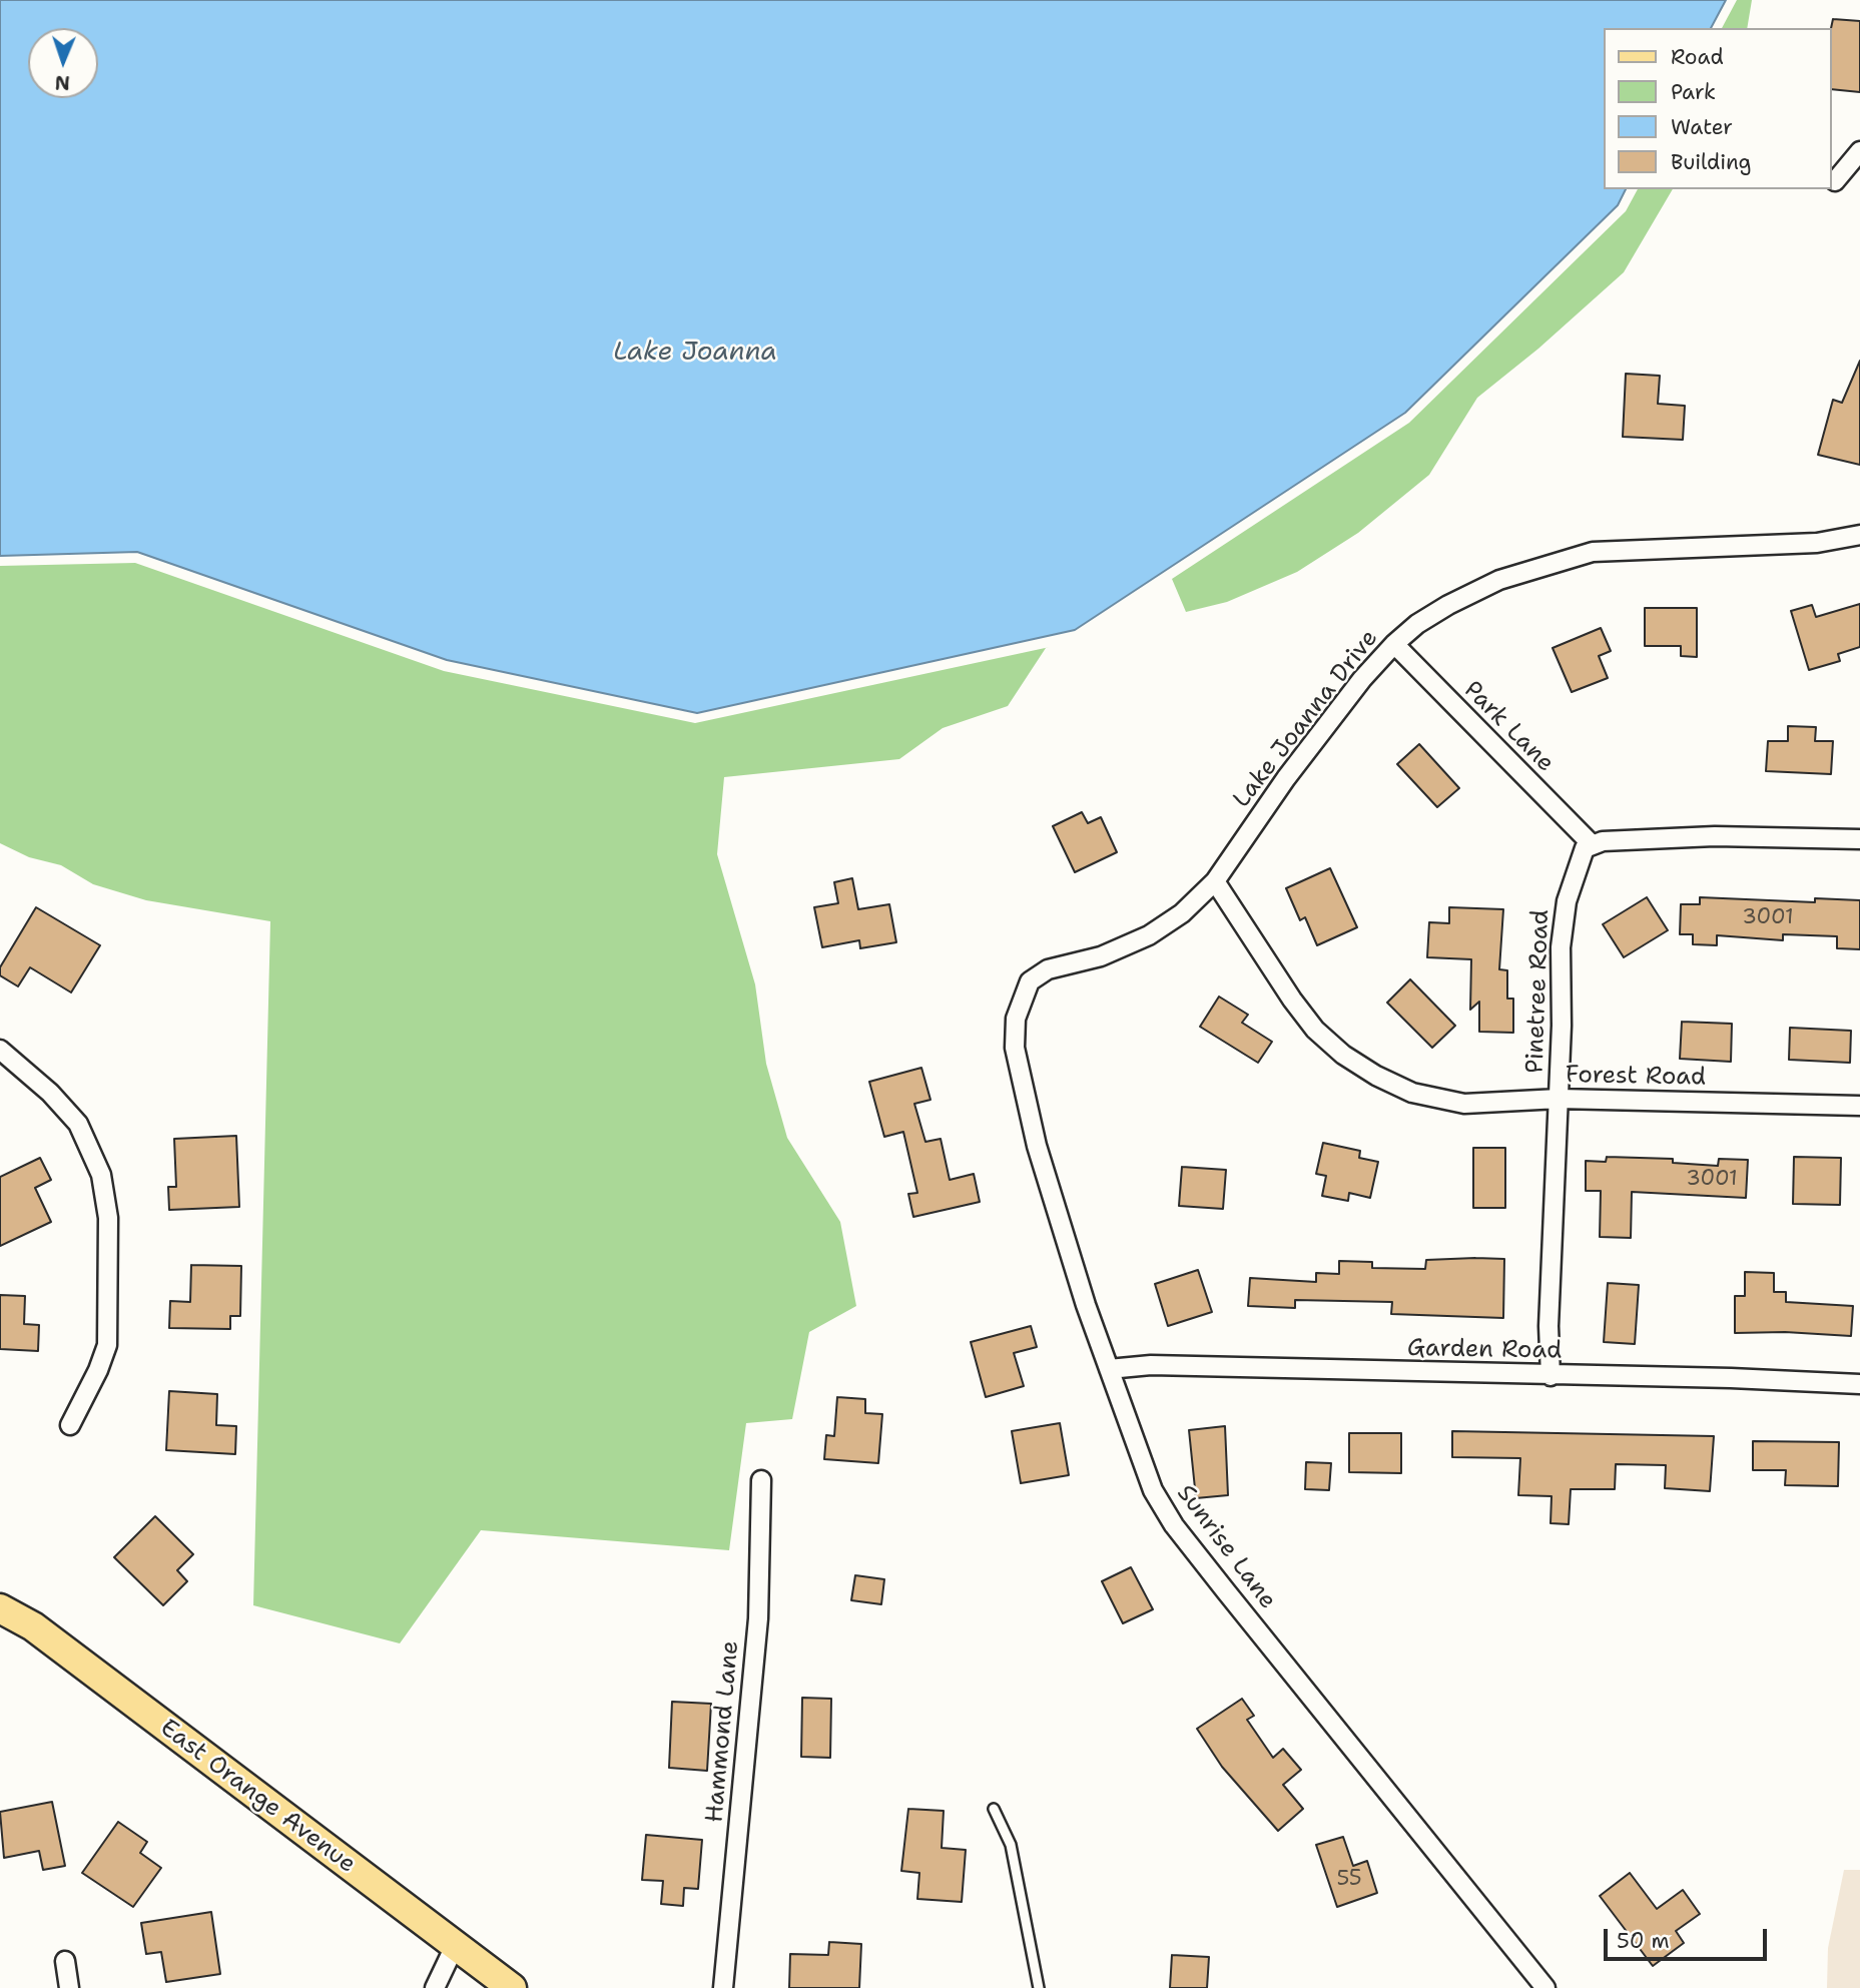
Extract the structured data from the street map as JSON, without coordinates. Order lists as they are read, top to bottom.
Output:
{
  "streets": {
    "main road": ["East Orange Avenue"],
    "street": [
      "Lake Joanna Drive",
      "Park Lane",
      "Pinetree Road",
      "Forest Road",
      "Garden Road",
      "Sunrise Lane",
      "Hammond Lane"
    ]
  },
  "crossings": [
    ["Lake Joanna Drive", "Park Lane"],
    ["Lake Joanna Drive", "Forest Road"],
    ["Lake Joanna Drive", "Sunrise Lane"],
    ["Park Lane", "Pinetree Road"],
    ["Pinetree Road", "Forest Road"],
    ["Pinetree Road", "Garden Road"],
    ["Garden Road", "Sunrise Lane"]
  ],
  "water": ["Lake Joanna"],
  "house_numbers": ["3001", "3001", "55"],
  "legend": [
    "Road",
    "Park",
    "Water",
    "Building"
  ],
  "scale_bar": "50 m",
  "north": "bottom"
}
